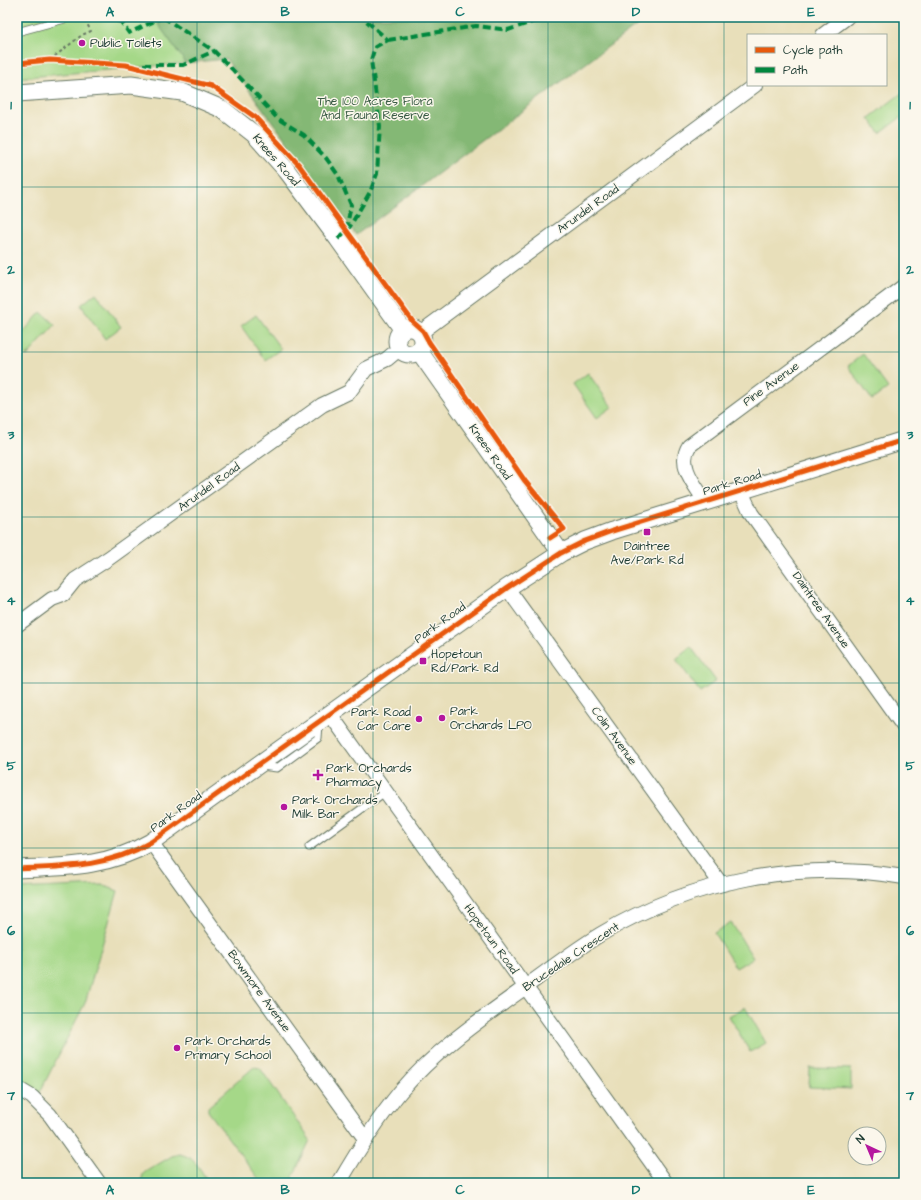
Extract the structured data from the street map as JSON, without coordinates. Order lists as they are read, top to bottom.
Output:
{
  "streets": {
    "street": [
      "Knees Road",
      "Arundel Road",
      "Pine Avenue",
      "Park Road",
      "Daintree Avenue",
      "Colin Avenue",
      "Hopetoun Road",
      "Brucedale Crescent",
      "Bowmore Avenue"
    ]
  },
  "crossings": [
    ["Knees Road", "Arundel Road"],
    ["Knees Road", "Park Road"],
    ["Pine Avenue", "Park Road"],
    ["Park Road", "Daintree Avenue"],
    ["Park Road", "Colin Avenue"],
    ["Park Road", "Hopetoun Road"],
    ["Park Road", "Bowmore Avenue"],
    ["Colin Avenue", "Brucedale Crescent"],
    ["Hopetoun Road", "Brucedale Crescent"],
    ["Brucedale Crescent", "Bowmore Avenue"]
  ],
  "parks": ["The 100 Acres Flora And Fauna Reserve"],
  "places": {
    "other": [
      "Public Toilets",
      "Park Orchards LPO",
      "Park Road Car Care",
      "Park Orchards Milk Bar",
      "Park Orchards Primary School"
    ],
    "transit": ["Daintree Ave/Park Rd", "Hopetoun Rd/Park Rd"],
    "health": ["Park Orchards Pharmacy"]
  },
  "legend": ["Cycle path", "Path"],
  "north": "top left",
  "grid": {
    "columns": [
      "A",
      "B",
      "C",
      "D",
      "E"
    ],
    "rows": [
      "1",
      "2",
      "3",
      "4",
      "5",
      "6",
      "7"
    ]
  }
}
